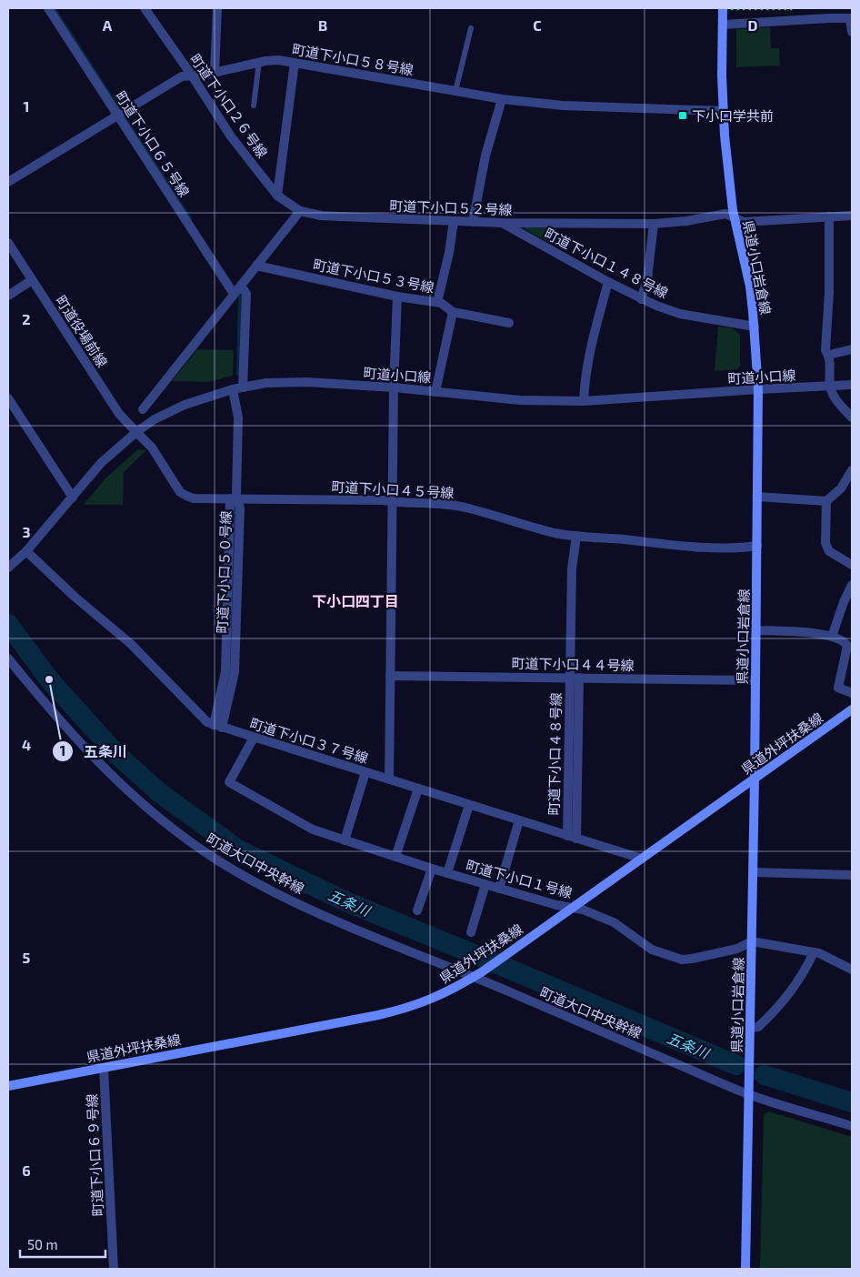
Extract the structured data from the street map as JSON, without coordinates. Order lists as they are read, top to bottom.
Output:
{
  "streets": {
    "main road": ["県道小口岩倉線", "県道外坪扶桑線"],
    "street": [
      "町道下小口５８号線",
      "町道下小口２６号線",
      "町道下小口６５号線",
      "町道下小口５２号線",
      "町道下小口１４８号線",
      "町道下小口５３号線",
      "町道役場前線",
      "町道小口線",
      "町道下小口４５号線",
      "町道下小口５０号線",
      "町道下小口４４号線",
      "町道下小口３７号線",
      "町道下小口４８号線",
      "町道大口中央幹線",
      "町道下小口１号線",
      "町道下小口６９号線"
    ]
  },
  "crossings": [
    ["町道下小口５８号線", "町道下小口２６号線"],
    ["町道下小口５８号線", "町道下小口６５号線"],
    ["町道下小口５８号線", "県道小口岩倉線"],
    ["町道下小口２６号線", "町道下小口５２号線"],
    ["町道下小口５２号線", "町道下小口１４８号線"],
    ["町道下小口５２号線", "県道小口岩倉線"],
    ["町道下小口１４８号線", "県道小口岩倉線"],
    ["県道小口岩倉線", "町道小口線"],
    ["県道小口岩倉線", "町道下小口４５号線"],
    ["県道小口岩倉線", "町道下小口４４号線"],
    ["県道小口岩倉線", "県道外坪扶桑線"],
    ["県道小口岩倉線", "町道大口中央幹線"],
    ["県道小口岩倉線", "町道下小口１号線"],
    ["町道役場前線", "町道小口線"],
    ["町道役場前線", "町道下小口４５号線"],
    ["町道小口線", "町道下小口４５号線"],
    ["町道小口線", "町道下小口５０号線"],
    ["町道小口線", "町道下小口３７号線"],
    ["町道下小口４５号線", "町道下小口５０号線"],
    ["町道下小口４５号線", "町道下小口４８号線"],
    ["町道下小口５０号線", "町道下小口３７号線"],
    ["町道下小口４４号線", "町道下小口４８号線"],
    ["町道下小口３７号線", "県道外坪扶桑線"],
    ["町道下小口３７号線", "町道下小口４８号線"],
    ["町道下小口３７号線", "町道下小口１号線"],
    ["県道外坪扶桑線", "町道大口中央幹線"],
    ["県道外坪扶桑線", "町道下小口１号線"],
    ["県道外坪扶桑線", "町道下小口６９号線"]
  ],
  "districts": ["下小口四丁目"],
  "water": ["五条川"],
  "places": {
    "transit": ["下小口学共前"],
    "other": ["五条川"]
  },
  "scale_bar": "50 m",
  "grid": {
    "columns": [
      "A",
      "B",
      "C",
      "D"
    ],
    "rows": [
      "1",
      "2",
      "3",
      "4",
      "5",
      "6"
    ]
  }
}
